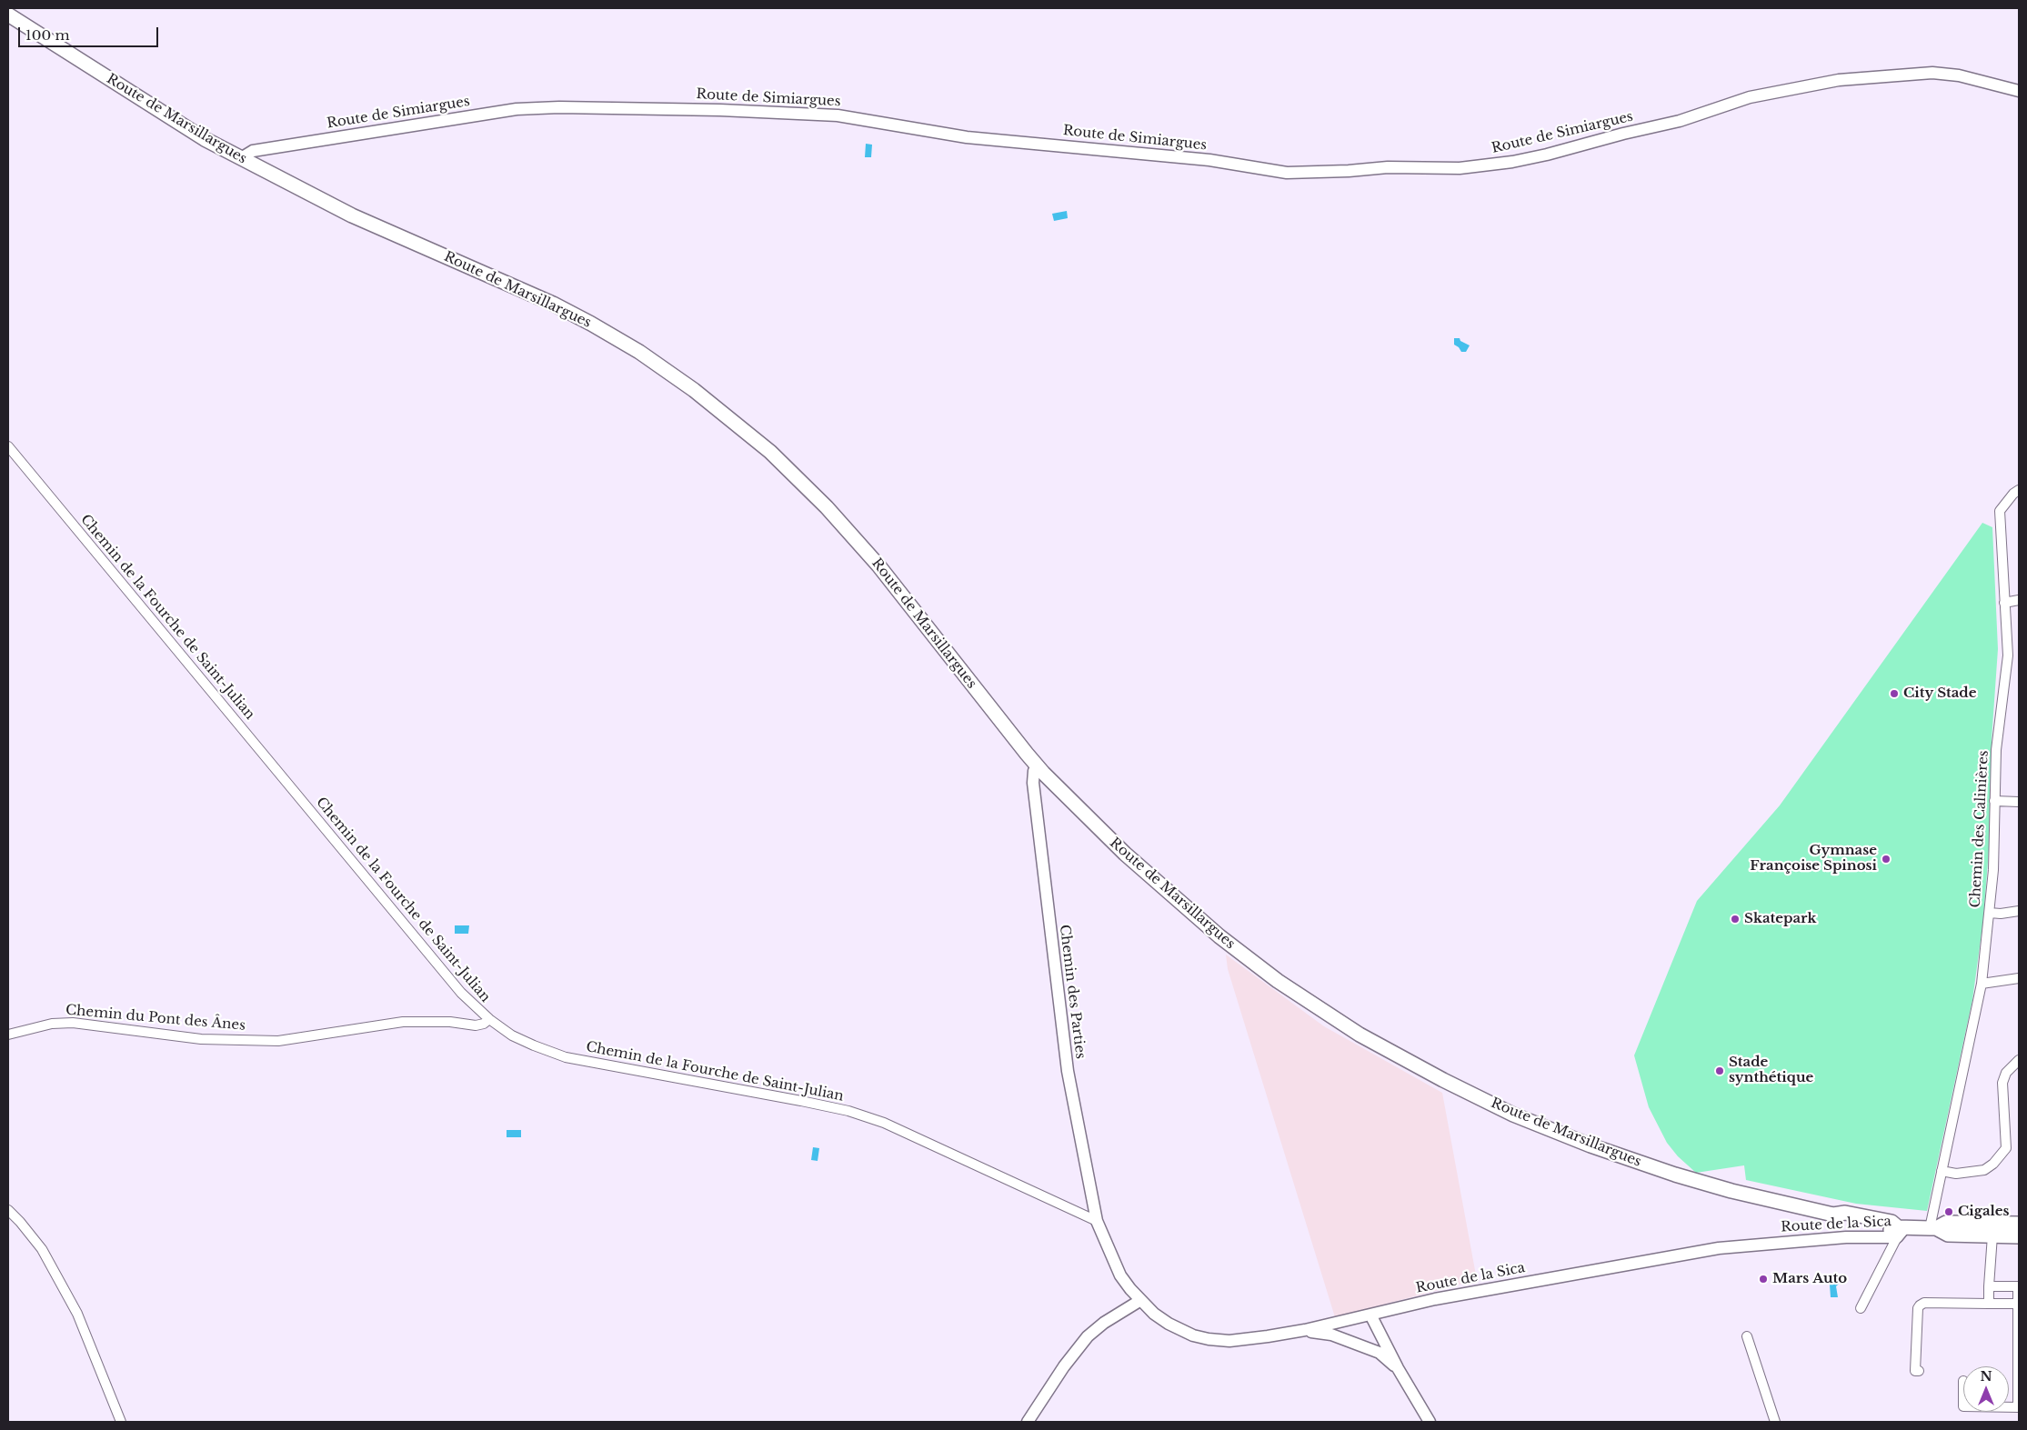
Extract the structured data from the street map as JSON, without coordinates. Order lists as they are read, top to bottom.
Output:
{
  "streets": {
    "main road": ["Route de Marsillargues"],
    "street": [
      "Route de Simiargues",
      "Chemin de la Fourche de Saint-Julian",
      "Chemin des Calinières",
      "Chemin des Parties",
      "Chemin du Pont des Ânes",
      "Route de la Sica"
    ]
  },
  "crossings": [
    ["Route de Simiargues", "Route de Marsillargues"],
    ["Route de Marsillargues", "Chemin des Calinières"],
    ["Route de Marsillargues", "Chemin des Parties"],
    ["Route de Marsillargues", "Route de la Sica"],
    ["Chemin de la Fourche de Saint-Julian", "Chemin des Parties"],
    ["Chemin de la Fourche de Saint-Julian", "Chemin du Pont des Ânes"],
    ["Chemin de la Fourche de Saint-Julian", "Route de la Sica"],
    ["Chemin des Parties", "Route de la Sica"]
  ],
  "places": [
    "City Stade",
    "Gymnase Françoise Spinosi",
    "Skatepark",
    "Stade synthétique",
    "Cigales",
    "Mars Auto"
  ],
  "scale_bar": "100 m",
  "north": "top"
}
